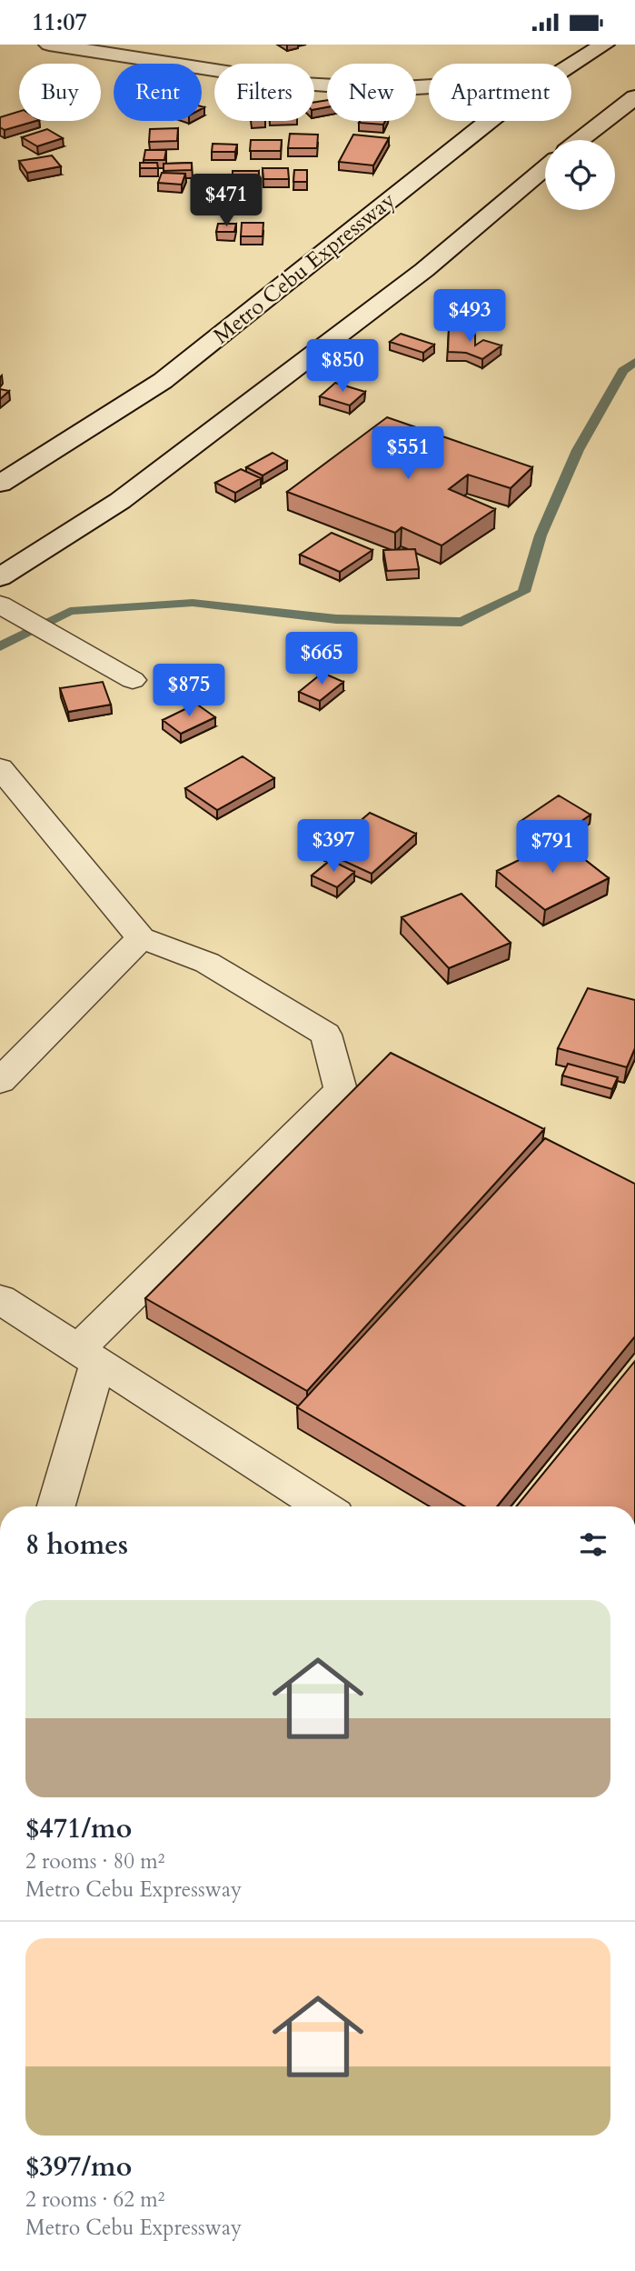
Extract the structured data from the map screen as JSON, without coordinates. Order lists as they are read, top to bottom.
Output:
{
  "streets": {
    "main road": ["Metro Cebu Expressway"]
  },
  "page": {
    "status": "11:07",
    "chip": [
      "Buy",
      "Rent",
      "Filters",
      "New",
      "Apartment"
    ],
    "price": [
      "$471",
      "$493",
      "$850",
      "$551",
      "$665",
      "$875",
      "$397",
      "$791"
    ],
    "heading": "8 homes",
    "list": [
      {
        "name": "$471/mo",
        "note": "2 rooms · 80 m² · Metro Cebu Expressway"
      },
      {
        "name": "$397/mo",
        "note": "2 rooms · 62 m² · Metro Cebu Expressway"
      }
    ]
  }
}
